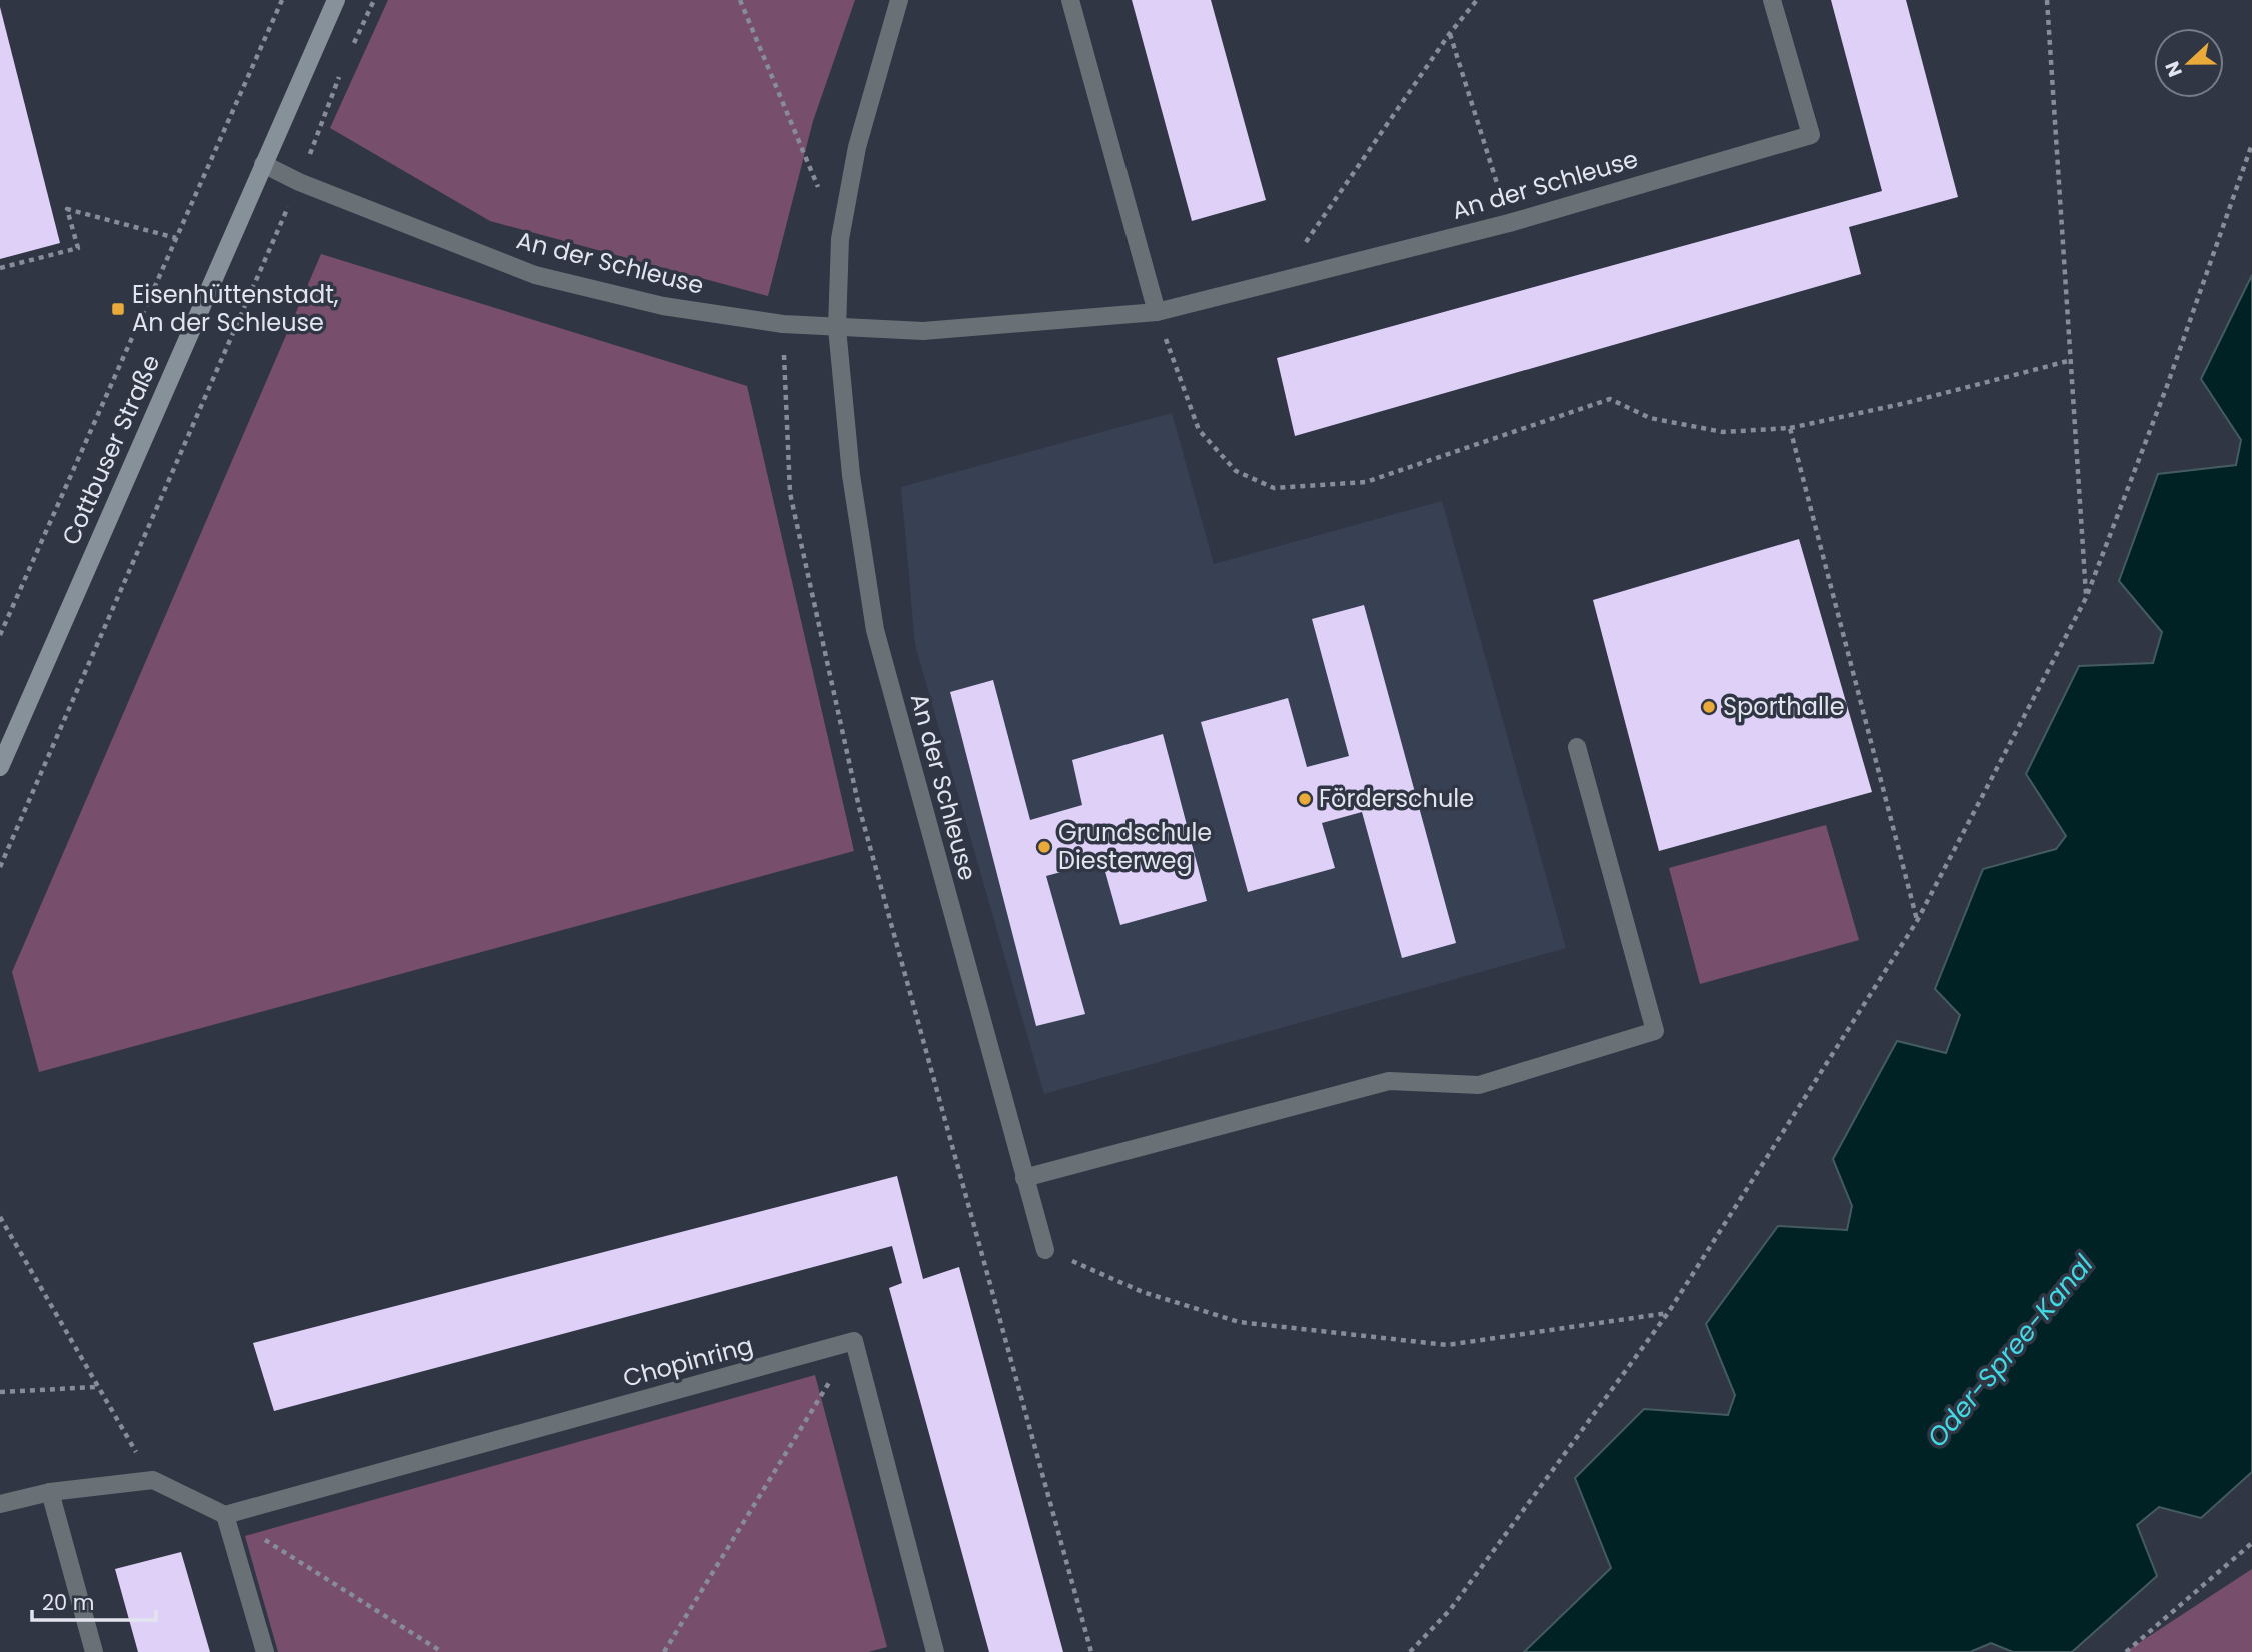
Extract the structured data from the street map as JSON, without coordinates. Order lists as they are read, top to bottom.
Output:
{
  "streets": {
    "street": ["An der Schleuse", "Cottbuser Straße", "Chopinring"]
  },
  "crossings": [
    ["An der Schleuse", "Cottbuser Straße"]
  ],
  "water": ["Oder-Spree-Kanal"],
  "places": {
    "transit": ["Eisenhüttenstadt, An der Schleuse"],
    "other": ["Sporthalle", "Förderschule", "Grundschule Diesterweg"]
  },
  "scale_bar": "20 m",
  "north": "left"
}
